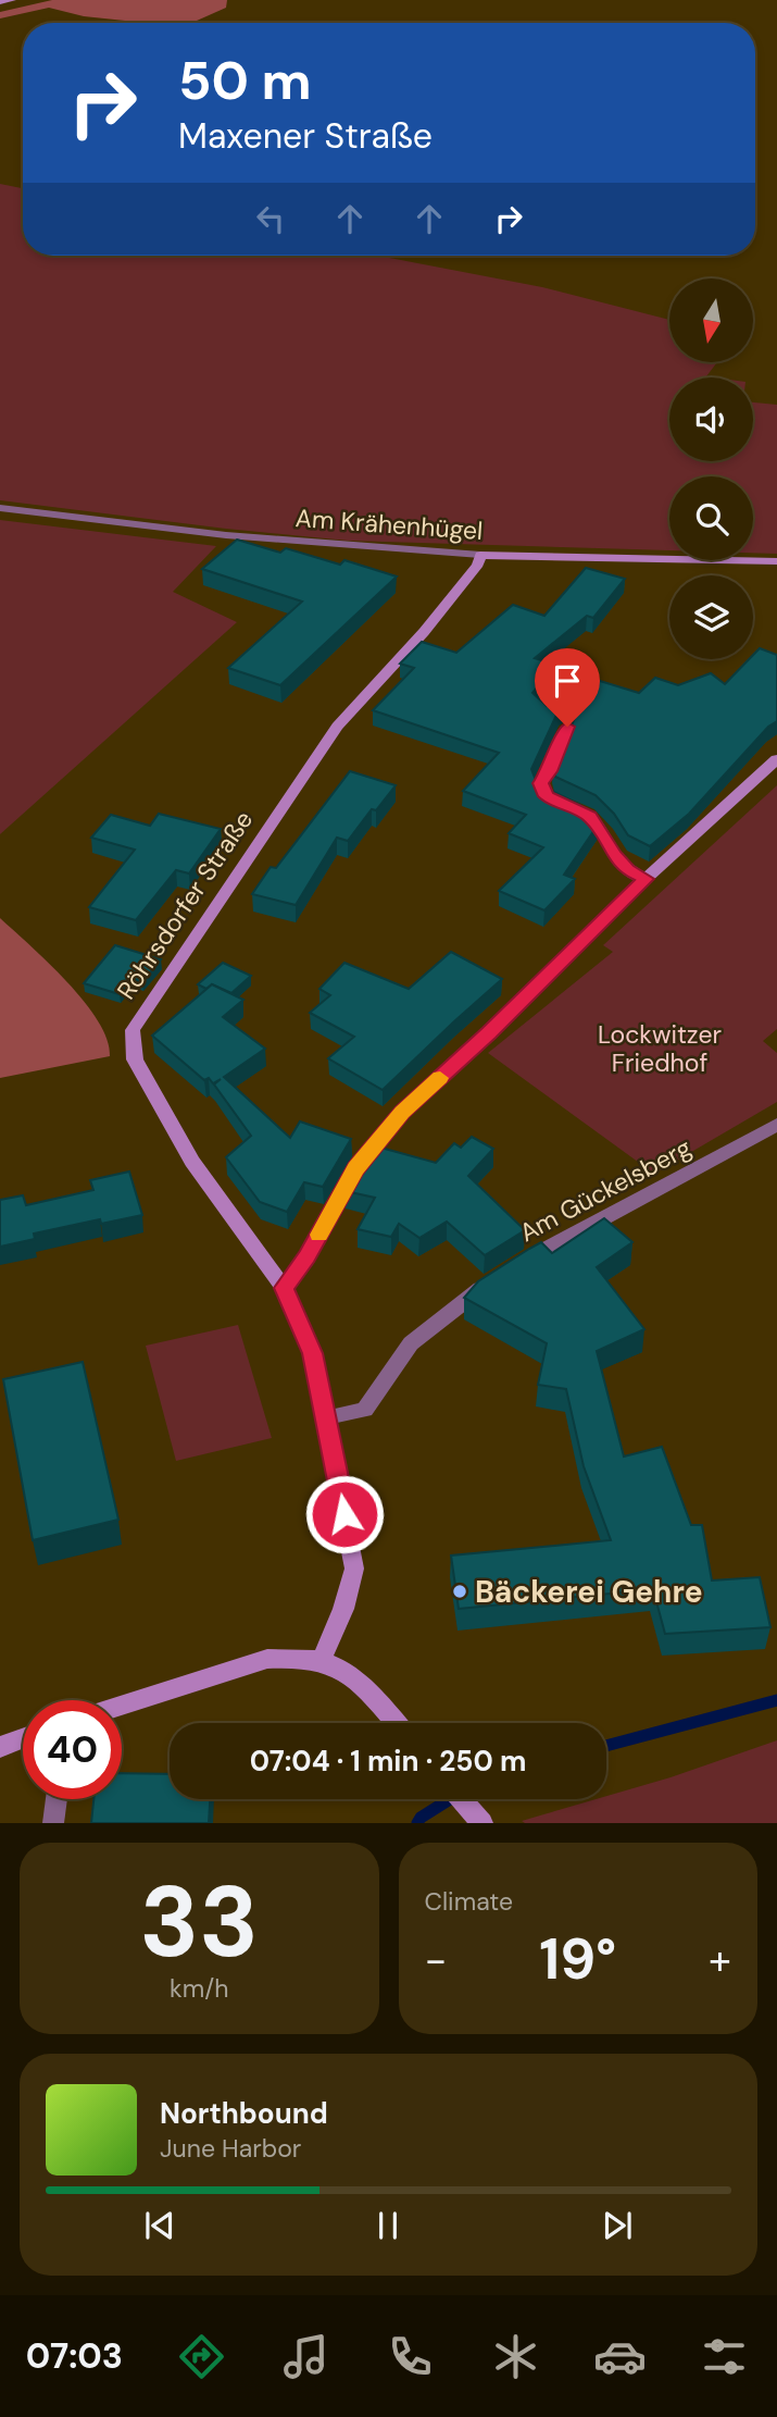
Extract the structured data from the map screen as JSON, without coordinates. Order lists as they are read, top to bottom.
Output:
{
  "streets": {
    "street": ["Am Krähenhügel", "Röhrsdorfer Straße", "Am Gückelsberg"]
  },
  "crossings": [
    ["Am Krähenhügel", "Röhrsdorfer Straße"]
  ],
  "parks": ["Lockwitzer Friedhof"],
  "places": ["Bäckerei Gehre"],
  "north": "bottom",
  "page": {
    "turn": ["50 m", "Maxener Straße"],
    "limit": "40",
    "trip": "07:04 · 1 min · 250 m",
    "tile": [
      ["33", "km/h"],
      "Climate"
    ],
    "heat": ["−", "19°", "+"],
    "song": ["Northbound", "June Harbor"],
    "tabs": "07:03"
  }
}
